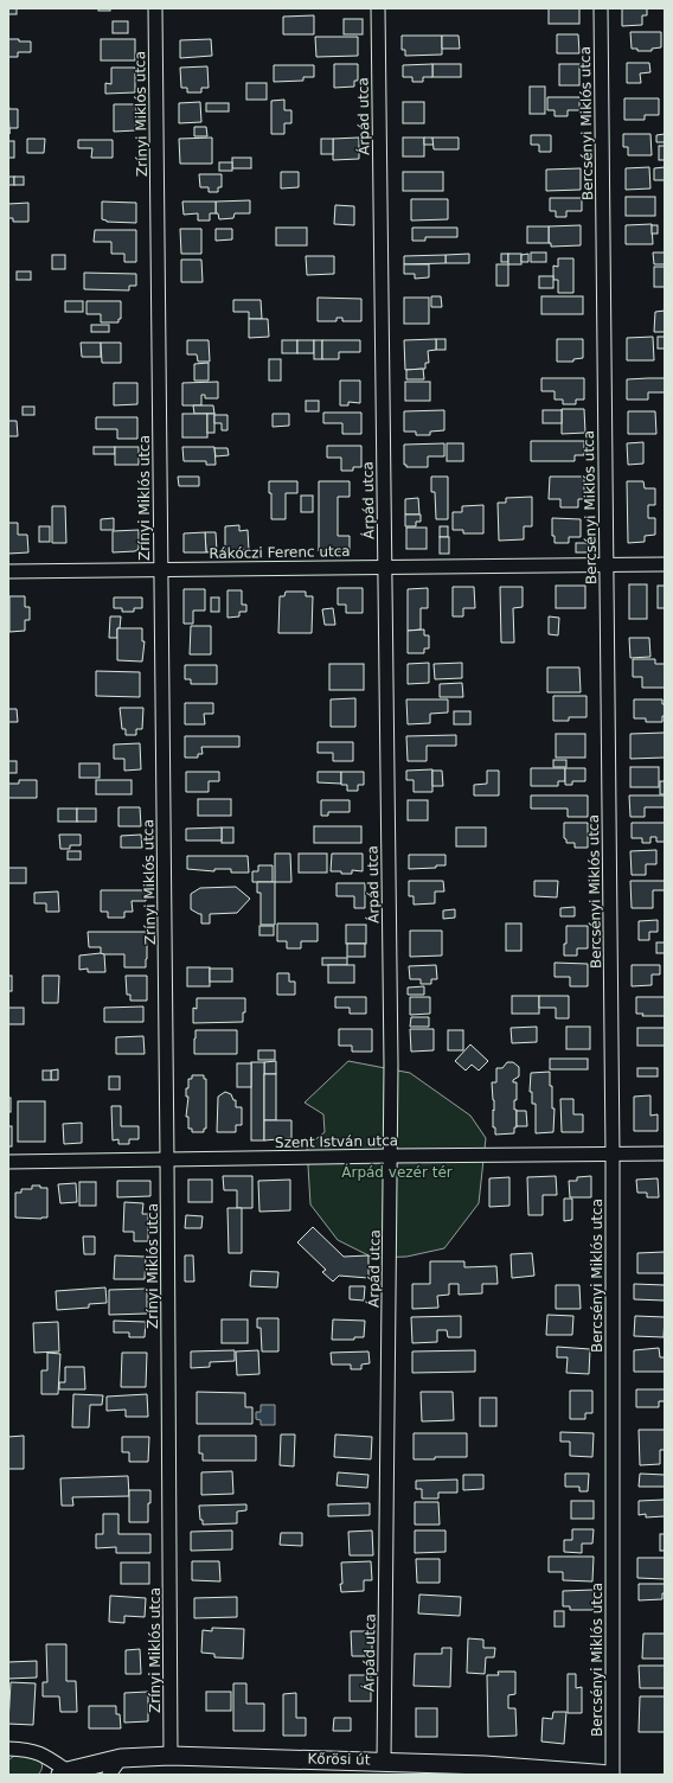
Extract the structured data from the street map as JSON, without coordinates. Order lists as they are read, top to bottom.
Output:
{
  "streets": {
    "main road": ["Kőrösi út"],
    "street": [
      "Zrínyi Miklós utca",
      "Árpád utca",
      "Bercsényi Miklós utca",
      "Rákóczi Ferenc utca",
      "Szent István utca"
    ]
  },
  "crossings": [
    ["Zrínyi Miklós utca", "Rákóczi Ferenc utca"],
    ["Zrínyi Miklós utca", "Szent István utca"],
    ["Zrínyi Miklós utca", "Kőrösi út"],
    ["Árpád utca", "Rákóczi Ferenc utca"],
    ["Árpád utca", "Szent István utca"],
    ["Árpád utca", "Kőrösi út"],
    ["Bercsényi Miklós utca", "Rákóczi Ferenc utca"],
    ["Bercsényi Miklós utca", "Szent István utca"],
    ["Bercsényi Miklós utca", "Kőrösi út"]
  ],
  "parks": ["Árpád vezér tér"]
}
